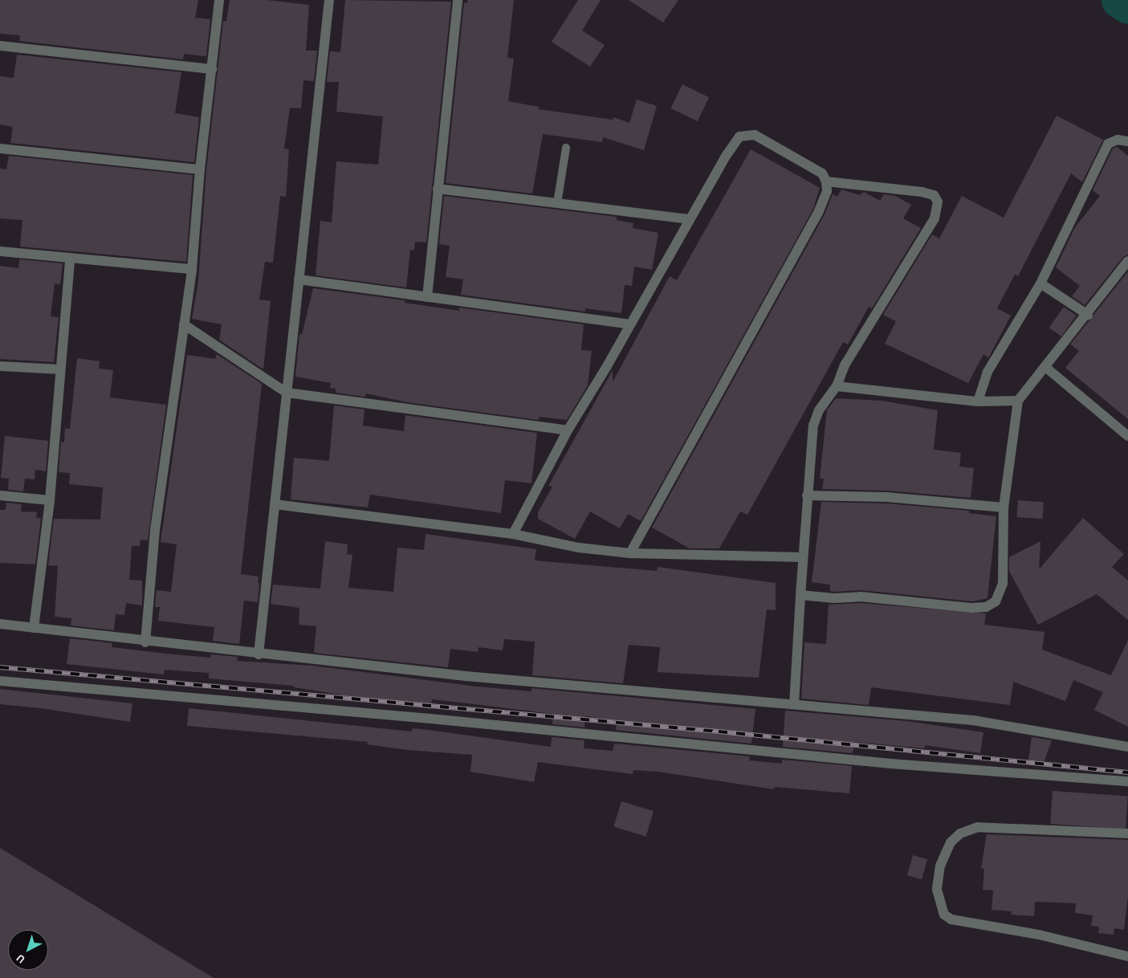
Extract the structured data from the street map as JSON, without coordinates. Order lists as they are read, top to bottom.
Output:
{
  "north": "bottom left"
}
